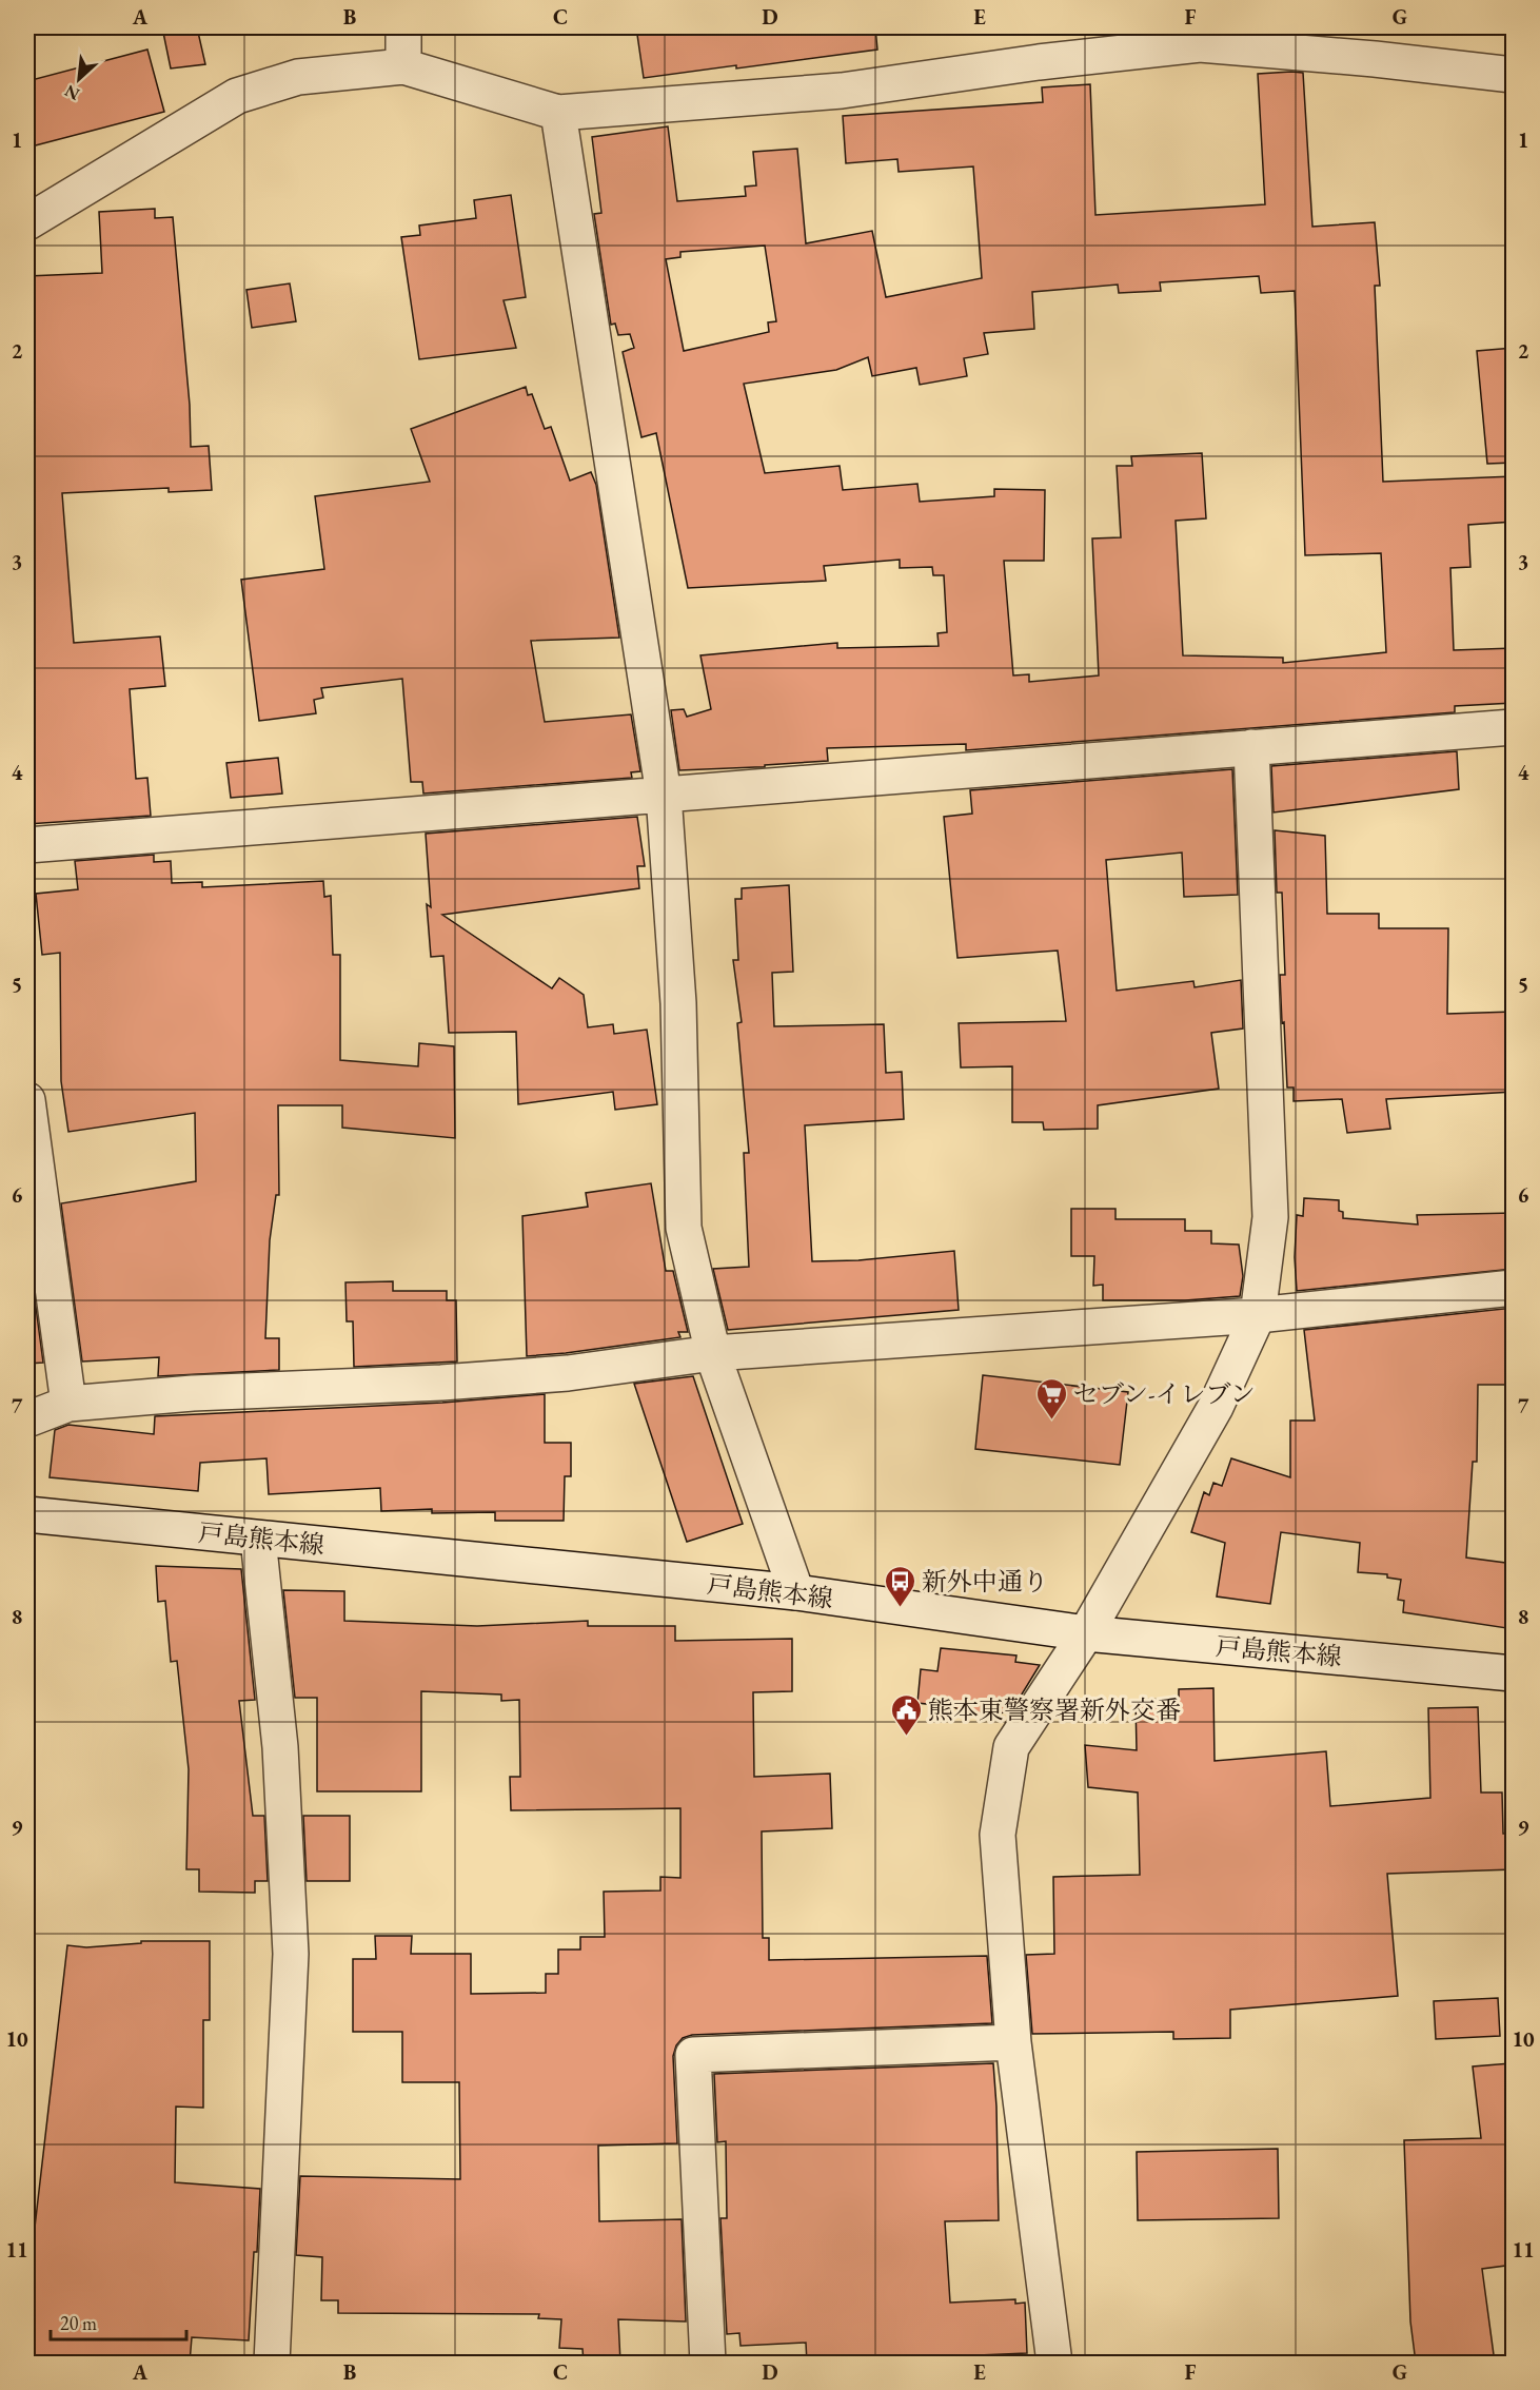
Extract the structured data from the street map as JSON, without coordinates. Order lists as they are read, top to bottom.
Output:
{
  "streets": {
    "street": ["戸島熊本線"]
  },
  "places": {
    "supermarket": ["セブン-イレブン"],
    "bus stop": ["新外中通り"],
    "public building": ["熊本東警察署新外交番"]
  },
  "scale_bar": "20 m",
  "north": "bottom left",
  "grid": {
    "columns": [
      "A",
      "B",
      "C",
      "D",
      "E",
      "F",
      "G"
    ],
    "rows": [
      "1",
      "2",
      "3",
      "4",
      "5",
      "6",
      "7",
      "8",
      "9",
      "10",
      "11"
    ]
  }
}
